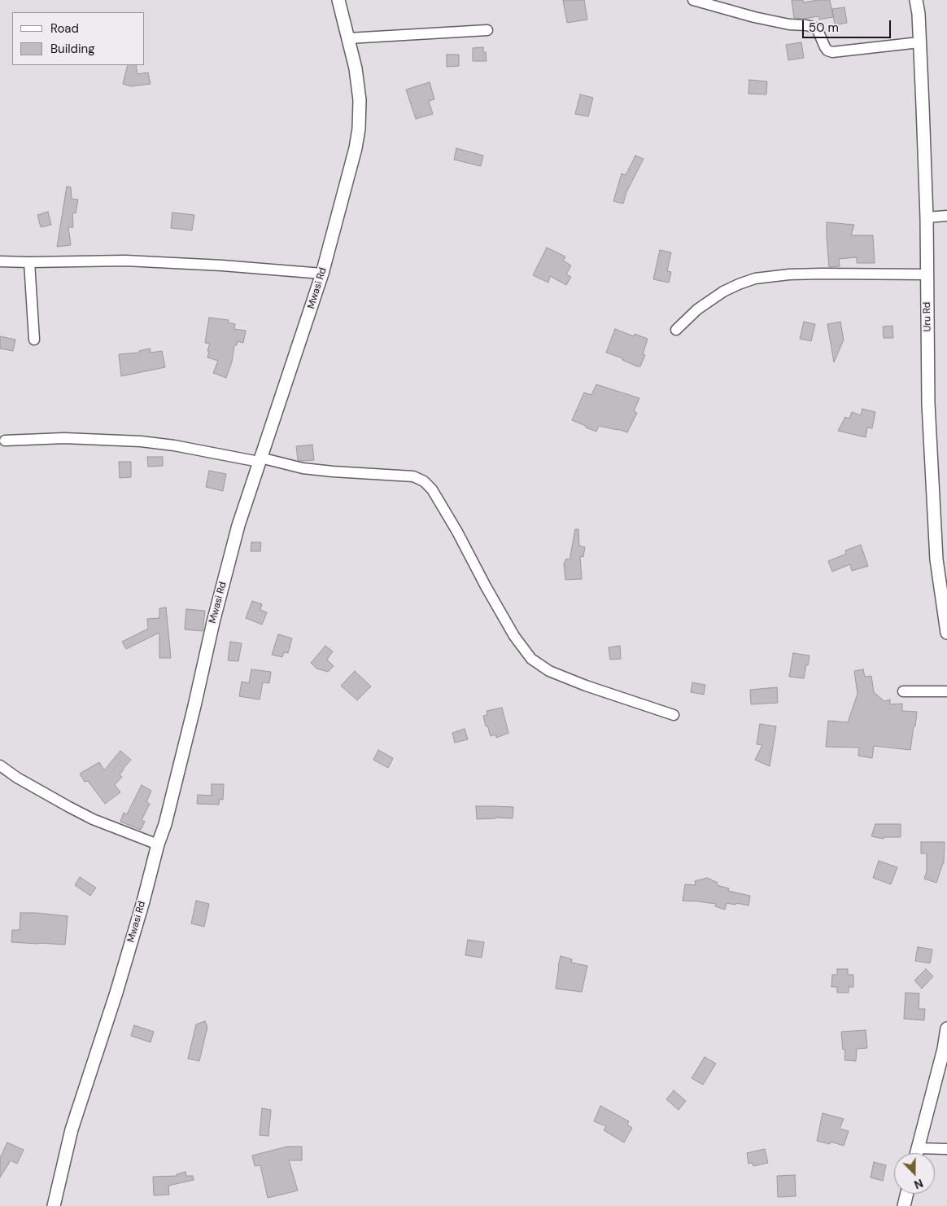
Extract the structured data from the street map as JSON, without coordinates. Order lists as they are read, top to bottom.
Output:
{
  "streets": {
    "street": ["Mwasi Rd", "Uru Rd"]
  },
  "legend": ["Road", "Building"],
  "scale_bar": "50 m",
  "north": "bottom"
}
